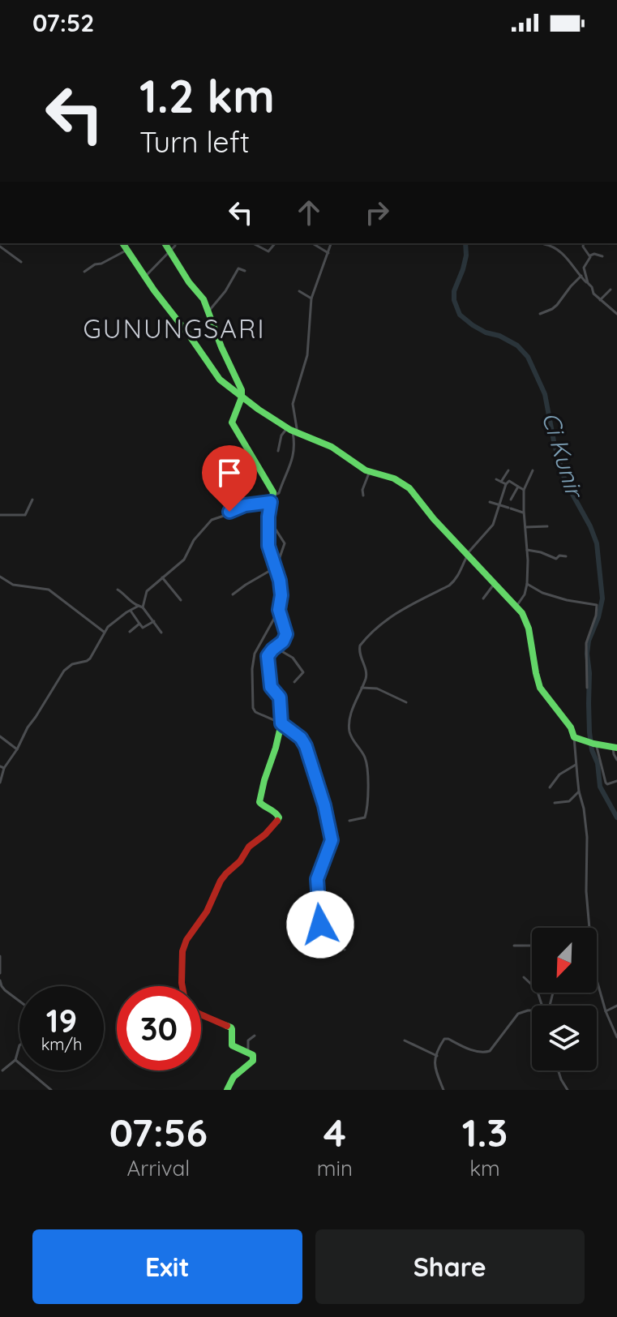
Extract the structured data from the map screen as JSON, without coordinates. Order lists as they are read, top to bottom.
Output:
{
  "districts": ["GUNUNGSARI"],
  "water": ["Ci Kunir"],
  "north": "bottom left",
  "page": {
    "status": "07:52",
    "turn": ["1.2 km", "Turn left"],
    "speed": "19 km/h",
    "limit": "30",
    "eta": [
      "07:56",
      "Arrival",
      "4",
      "min",
      "1.3",
      "km"
    ],
    "buttons": ["Exit", "Share"]
  }
}
